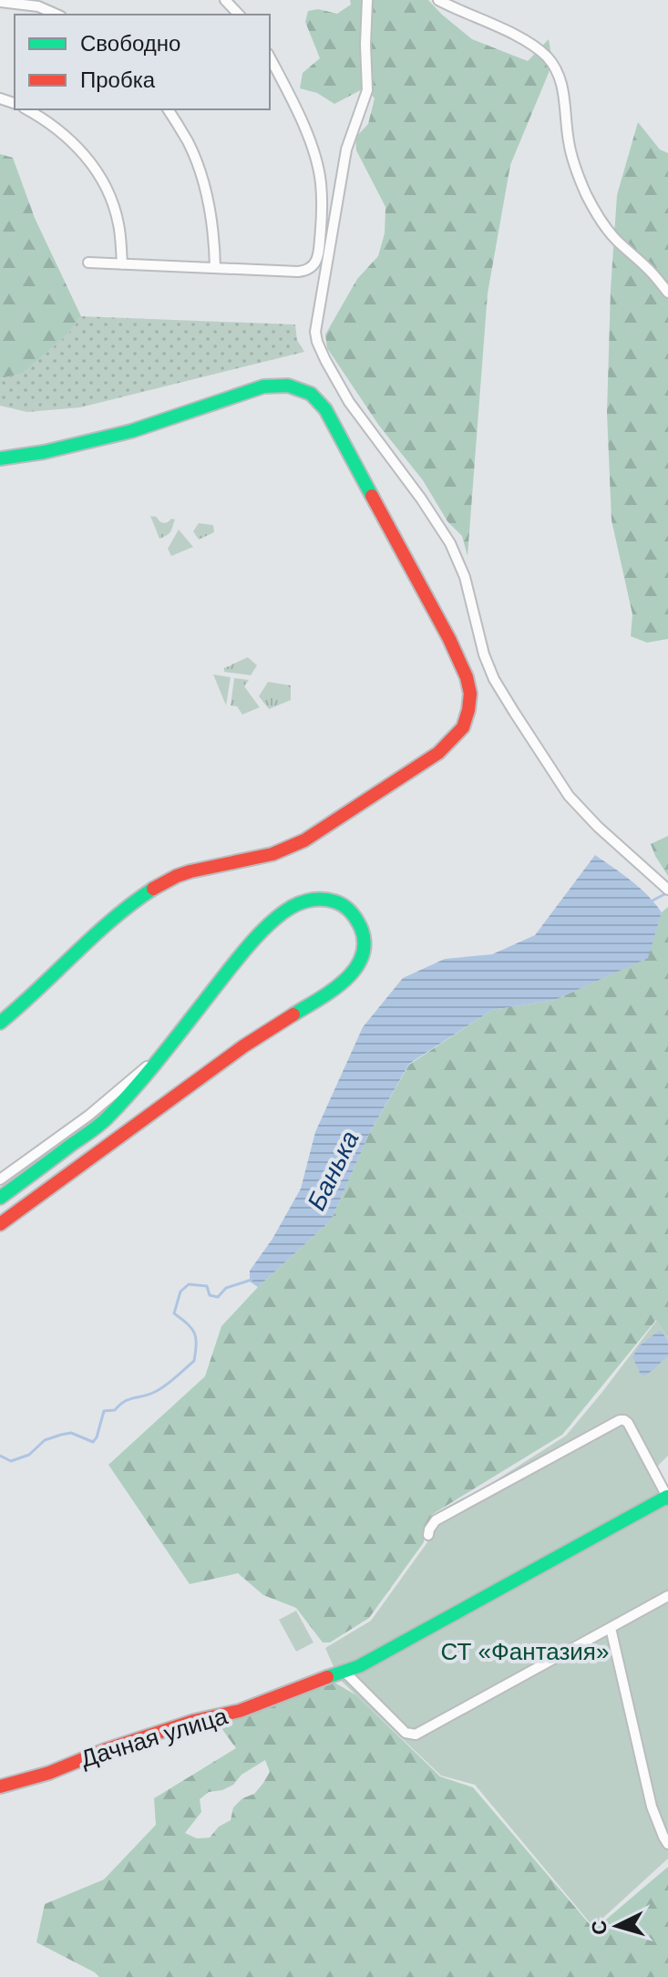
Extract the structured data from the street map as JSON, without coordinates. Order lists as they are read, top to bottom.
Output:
{
  "streets": {
    "street": ["Дачная улица"]
  },
  "water": ["Банька"],
  "parks": ["СТ «Фантазия»"],
  "legend": ["Свободно", "Пробка"],
  "north": "left"
}
